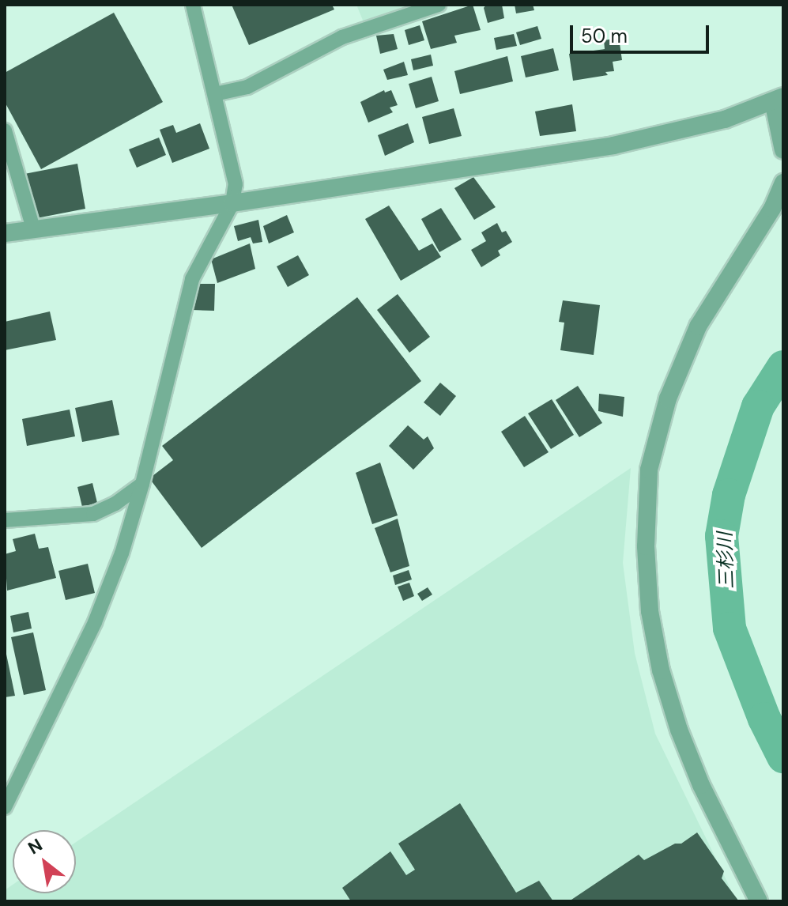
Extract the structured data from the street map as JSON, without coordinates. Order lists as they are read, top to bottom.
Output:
{
  "water": ["三杉川"],
  "scale_bar": "50 m",
  "north": "top left"
}
